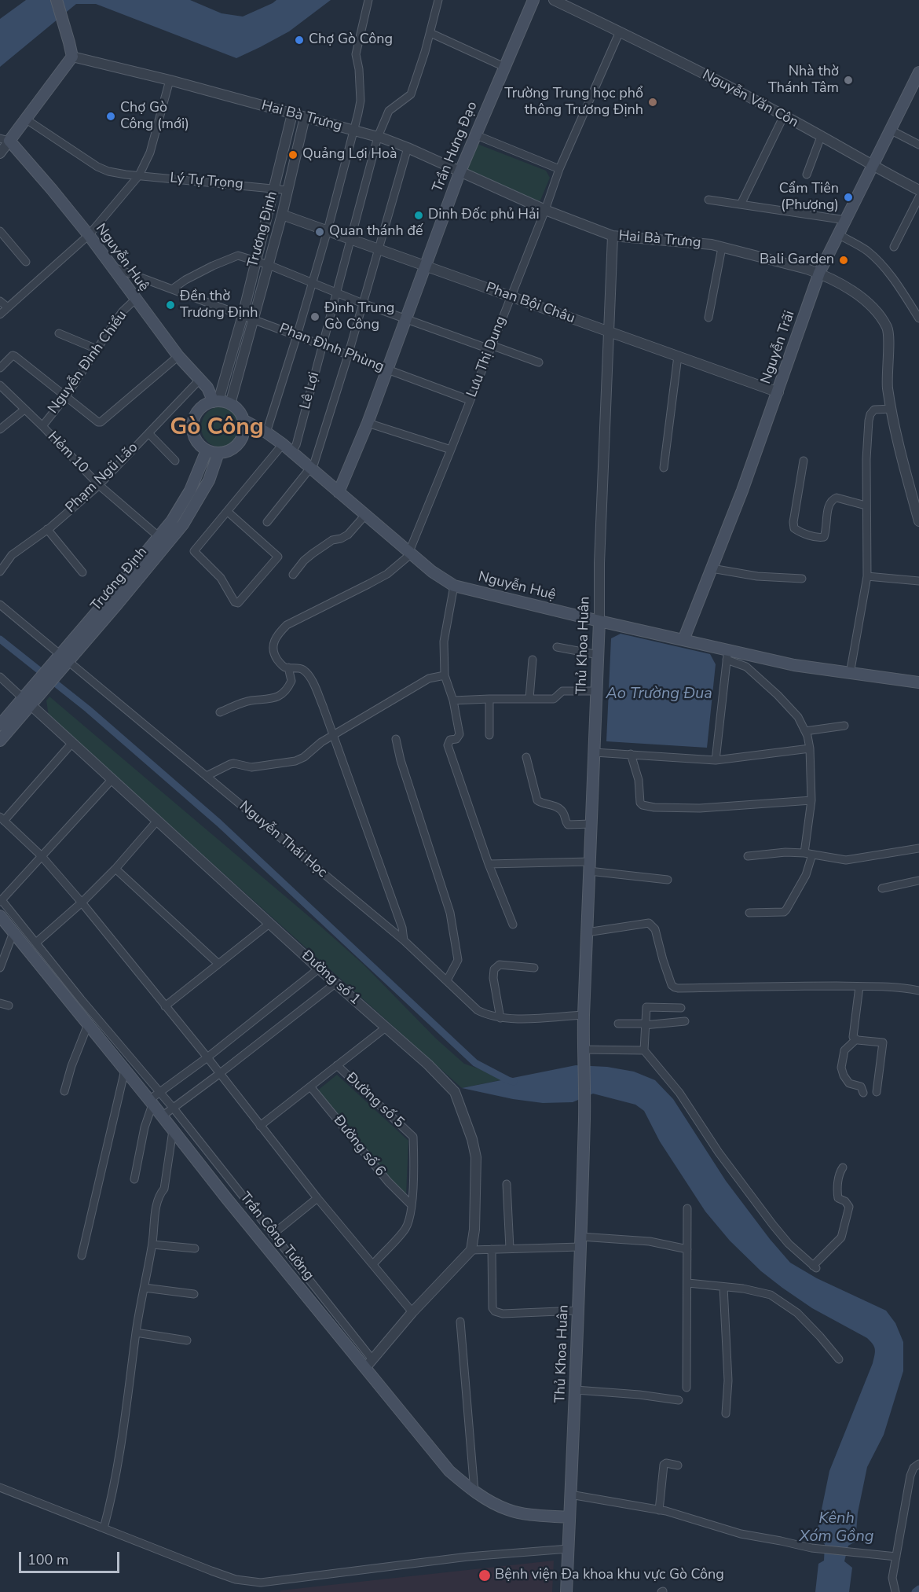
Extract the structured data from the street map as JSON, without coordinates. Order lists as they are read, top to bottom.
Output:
{
  "streets": {
    "main road": [
      "Trần Hưng Đạo",
      "Trương Định",
      "Nguyễn Huệ",
      "Nguyễn Trãi",
      "Thủ Khoa Huân",
      "Trần Công Tường"
    ],
    "street": [
      "Nguyễn Văn Côn",
      "Hai Bà Trưng",
      "Lý Tự Trọng",
      "Phan Bội Châu",
      "Phan Đình Phùng",
      "Lưu Thị Dung",
      "Nguyễn Đình Chiểu",
      "Lê Lợi",
      "Hẻm 10",
      "Phạm Ngũ Lão",
      "Nguyễn Thái Học",
      "Đường số 1",
      "Đường số 5",
      "Đường số 6"
    ]
  },
  "crossings": [
    ["Nguyễn Văn Côn", "Nguyễn Trãi"],
    ["Nguyễn Văn Côn", "Lưu Thị Dung"],
    ["Hai Bà Trưng", "Trần Hưng Đạo"],
    ["Hai Bà Trưng", "Trương Định"],
    ["Hai Bà Trưng", "Nguyễn Trãi"],
    ["Hai Bà Trưng", "Lưu Thị Dung"],
    ["Hai Bà Trưng", "Lê Lợi"],
    ["Hai Bà Trưng", "Thủ Khoa Huân"],
    ["Trần Hưng Đạo", "Nguyễn Huệ"],
    ["Trần Hưng Đạo", "Phan Bội Châu"],
    ["Trần Hưng Đạo", "Phan Đình Phùng"],
    ["Lý Tự Trọng", "Trương Định"],
    ["Trương Định", "Nguyễn Huệ"],
    ["Trương Định", "Phan Bội Châu"],
    ["Trương Định", "Phan Đình Phùng"],
    ["Trương Định", "Hẻm 10"],
    ["Trương Định", "Nguyễn Thái Học"],
    ["Nguyễn Huệ", "Nguyễn Trãi"],
    ["Nguyễn Huệ", "Phan Đình Phùng"],
    ["Nguyễn Huệ", "Lưu Thị Dung"],
    ["Nguyễn Huệ", "Nguyễn Đình Chiểu"],
    ["Nguyễn Huệ", "Lê Lợi"],
    ["Nguyễn Huệ", "Phạm Ngũ Lão"],
    ["Nguyễn Huệ", "Thủ Khoa Huân"],
    ["Phan Bội Châu", "Nguyễn Trãi"],
    ["Phan Bội Châu", "Lưu Thị Dung"],
    ["Phan Bội Châu", "Lê Lợi"],
    ["Phan Bội Châu", "Thủ Khoa Huân"],
    ["Phan Đình Phùng", "Lưu Thị Dung"],
    ["Phan Đình Phùng", "Lê Lợi"],
    ["Nguyễn Đình Chiểu", "Hẻm 10"],
    ["Hẻm 10", "Phạm Ngũ Lão"],
    ["Thủ Khoa Huân", "Nguyễn Thái Học"],
    ["Thủ Khoa Huân", "Trần Công Tường"],
    ["Đường số 5", "Đường số 6"]
  ],
  "districts": ["Gò Công"],
  "water": ["Ao Trường Đua", "Kênh Xóm Gồng"],
  "places": [
    "Chợ Gò Công",
    "Nhà thờ Thánh Tâm",
    "Trường Trung học phổ thông Trương Định",
    "Chợ Gò Công (mới)",
    "Quảng Lợi Hoà",
    "Cẩm Tiên (Phượng)",
    "Dinh Đốc phủ Hải",
    "Quan thánh đế",
    "Bali Garden",
    "Đền thờ Trương Định",
    "Đình Trung Gò Công",
    "Bệnh viện Đa khoa khu vực Gò Công"
  ],
  "scale_bar": "100 m"
}
